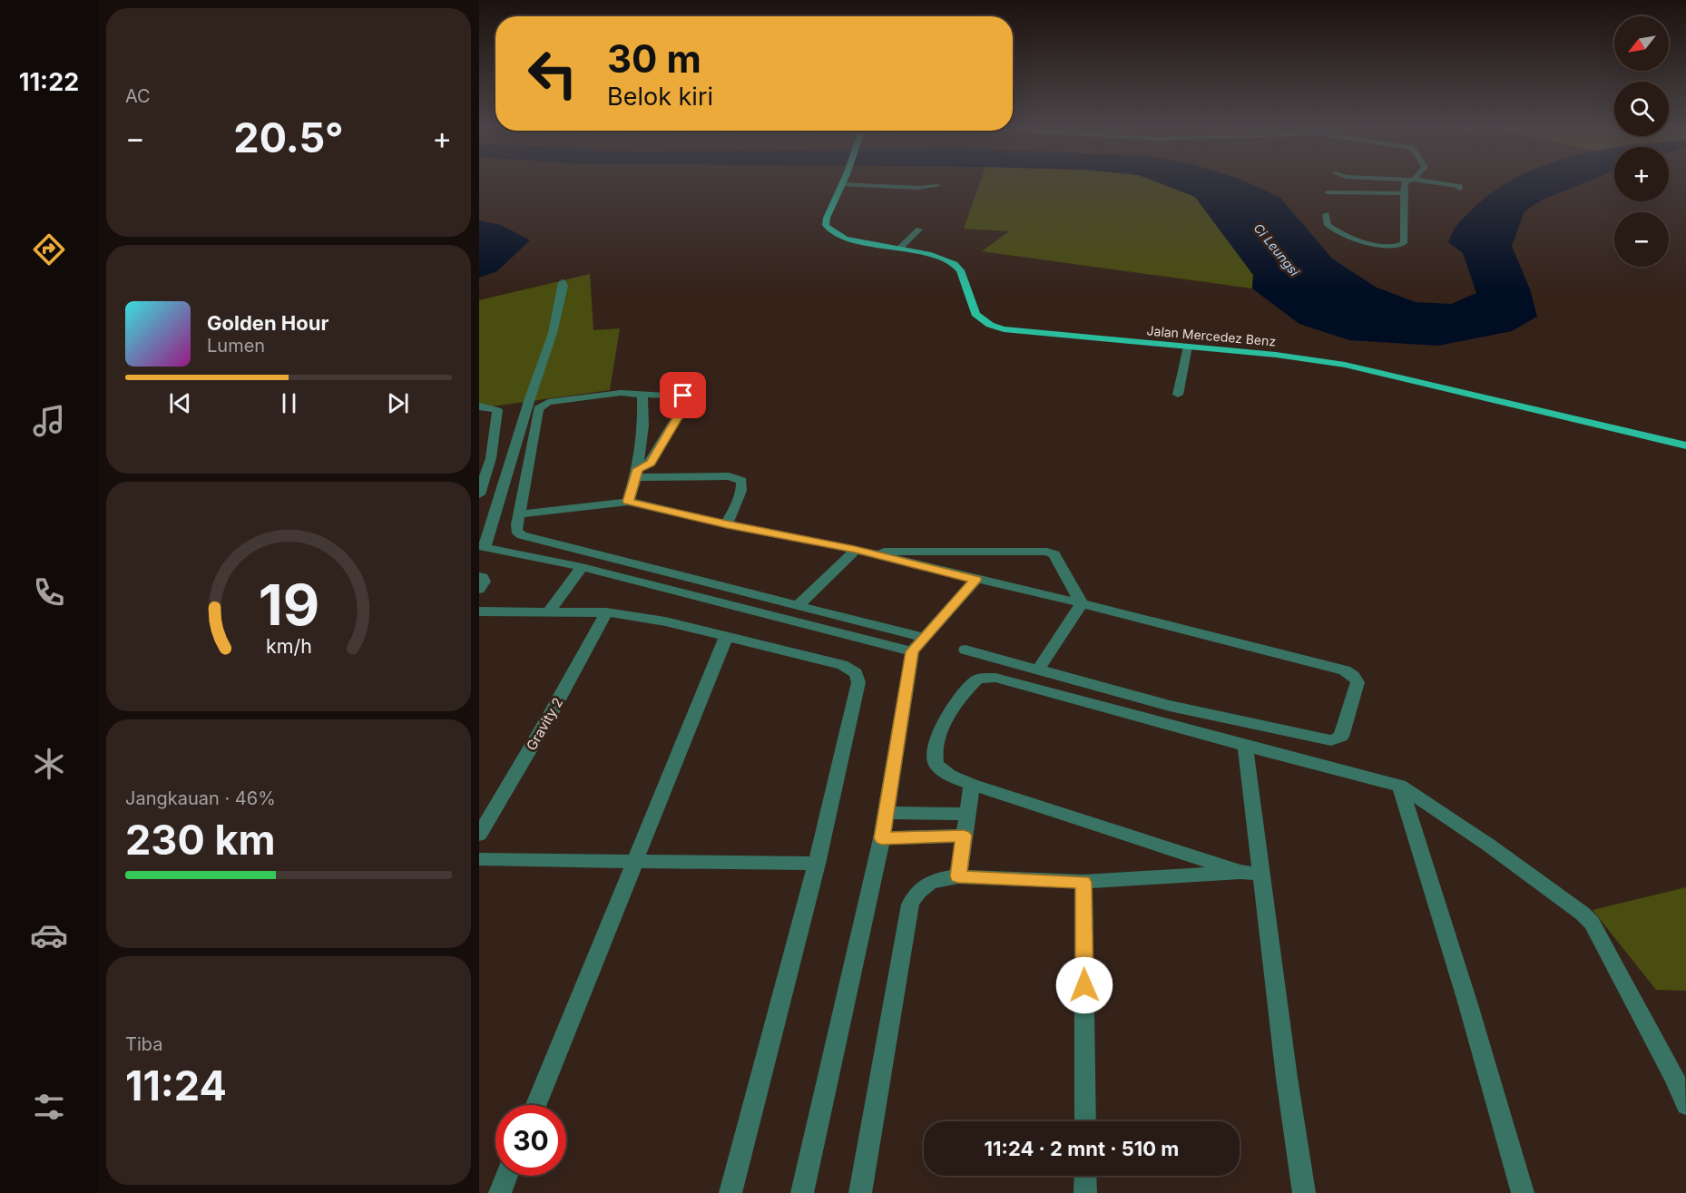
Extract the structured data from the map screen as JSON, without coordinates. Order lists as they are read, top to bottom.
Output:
{
  "streets": {
    "main road": ["Jalan Mercedez Benz"],
    "street": ["Gravity 2"]
  },
  "water": ["Ci Leungsi"],
  "north": "bottom left",
  "page": {
    "tabs": "11:22",
    "tile": [
      "AC",
      ["Jangkauan · 46%", "230 km"],
      ["Tiba", "11:24"]
    ],
    "map_buttons": ["+", "−"],
    "turn": ["30 m", "Belok kiri"],
    "heat": ["−", "20.5°", "+"],
    "song": ["Golden Hour", "Lumen"],
    "limit": "30",
    "trip": "11:24 · 2 mnt · 510 m",
    "gauge": ["19", "km/h"]
  }
}
